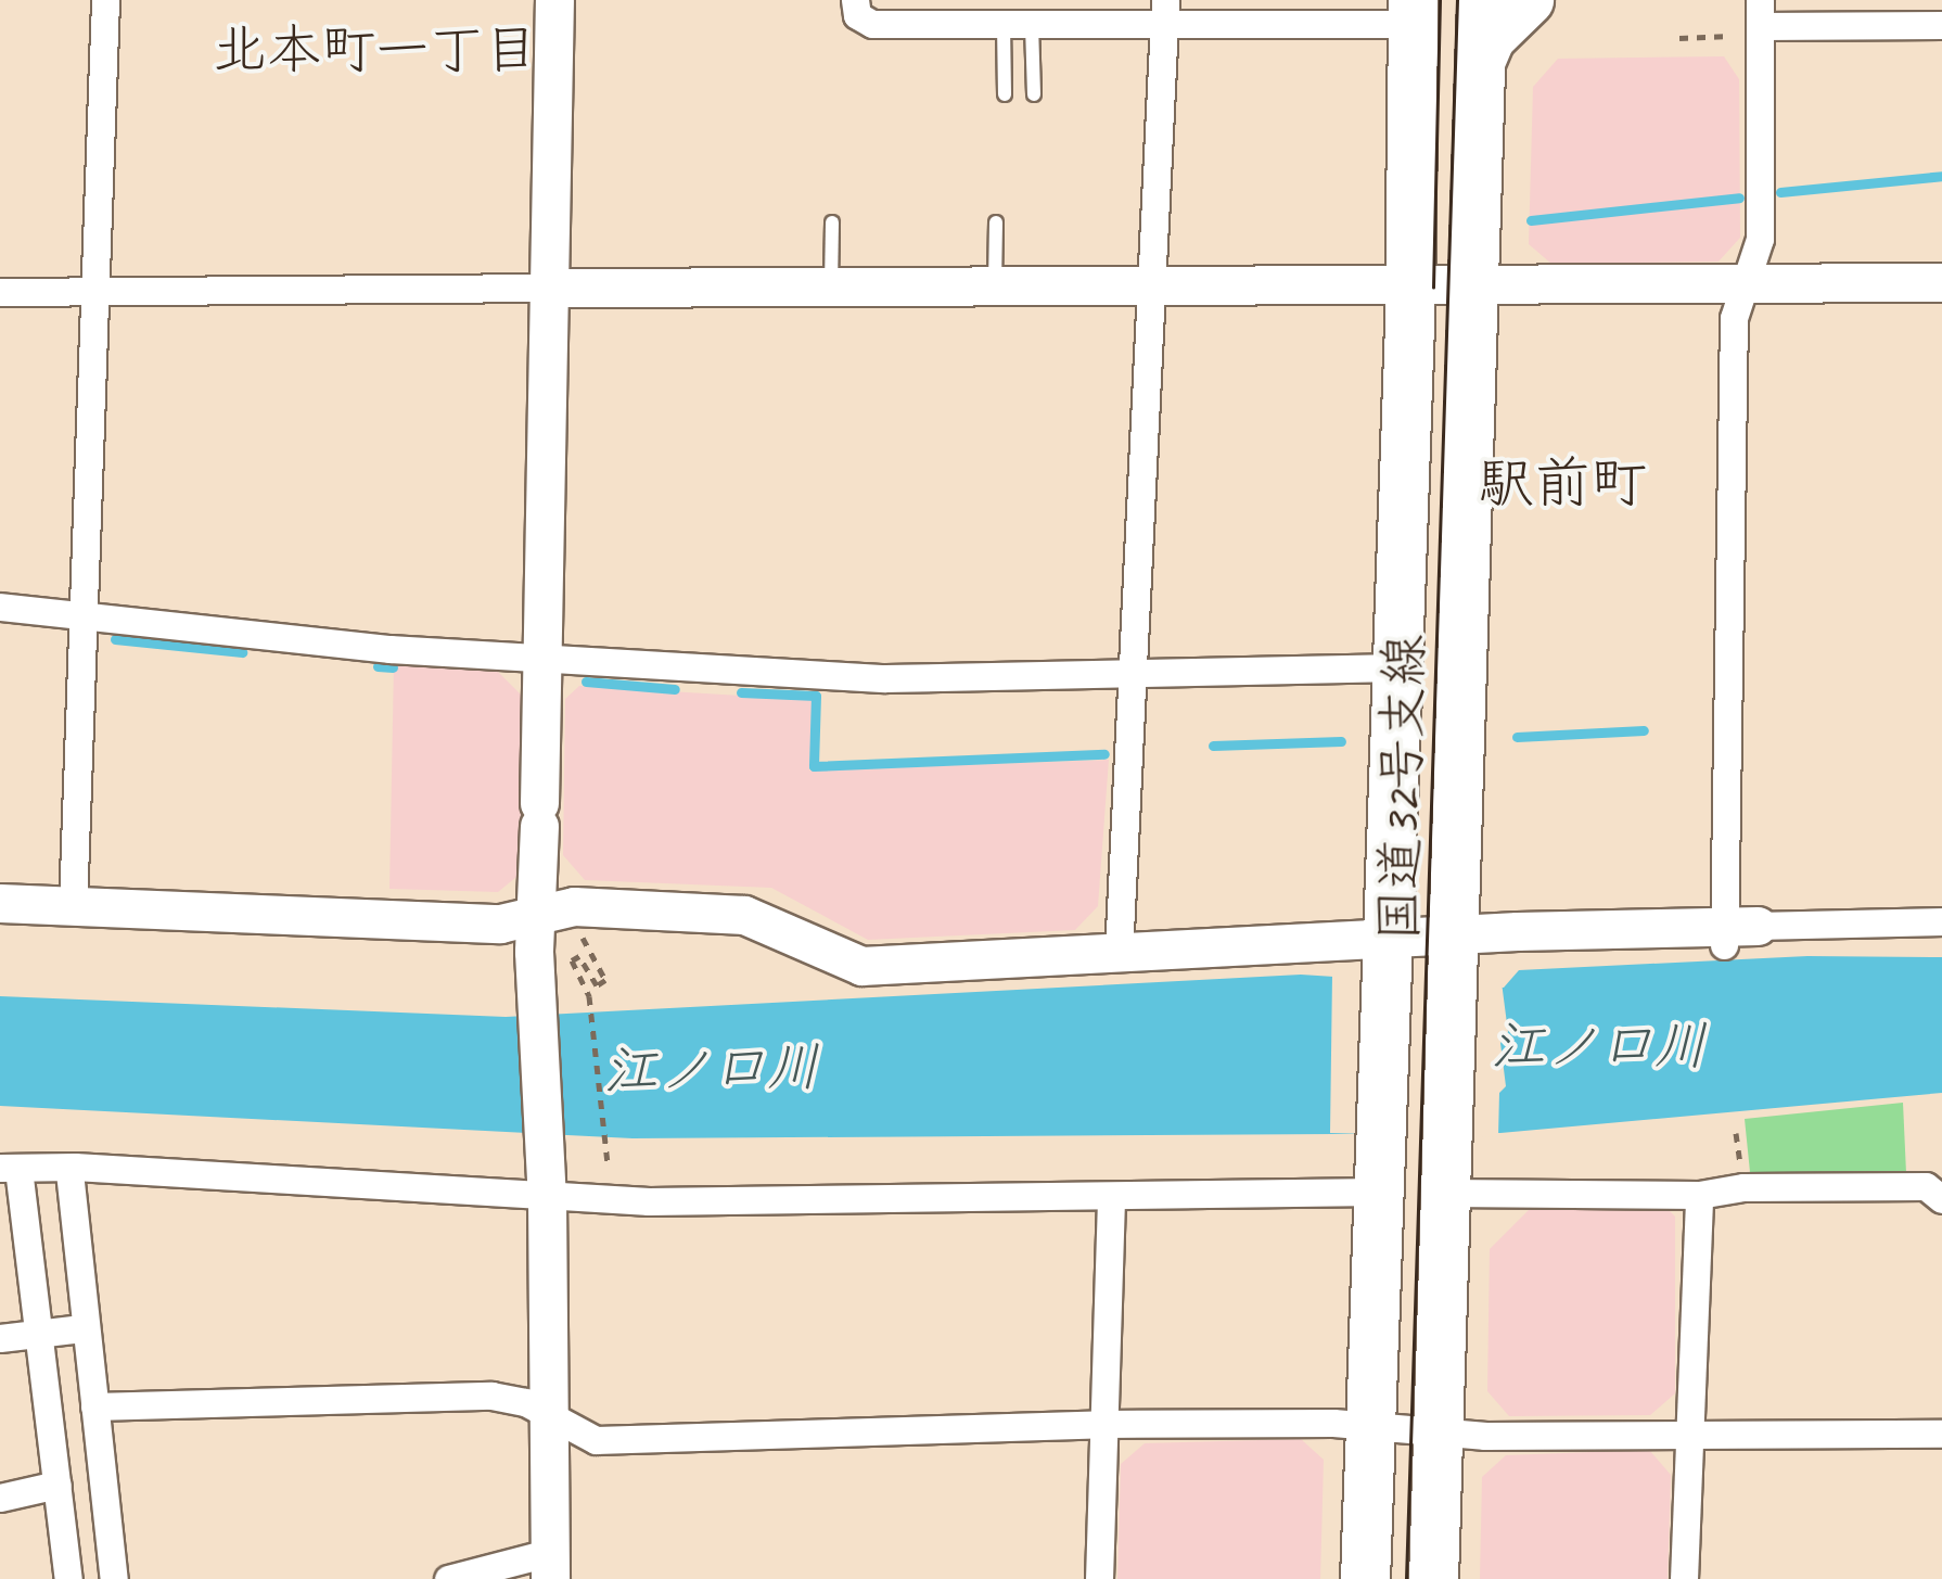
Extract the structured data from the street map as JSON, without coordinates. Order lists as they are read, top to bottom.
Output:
{
  "streets": {
    "highway": ["国道32号支線"]
  },
  "districts": ["北本町一丁目", "駅前町"],
  "water": ["江ノ口川"]
}
